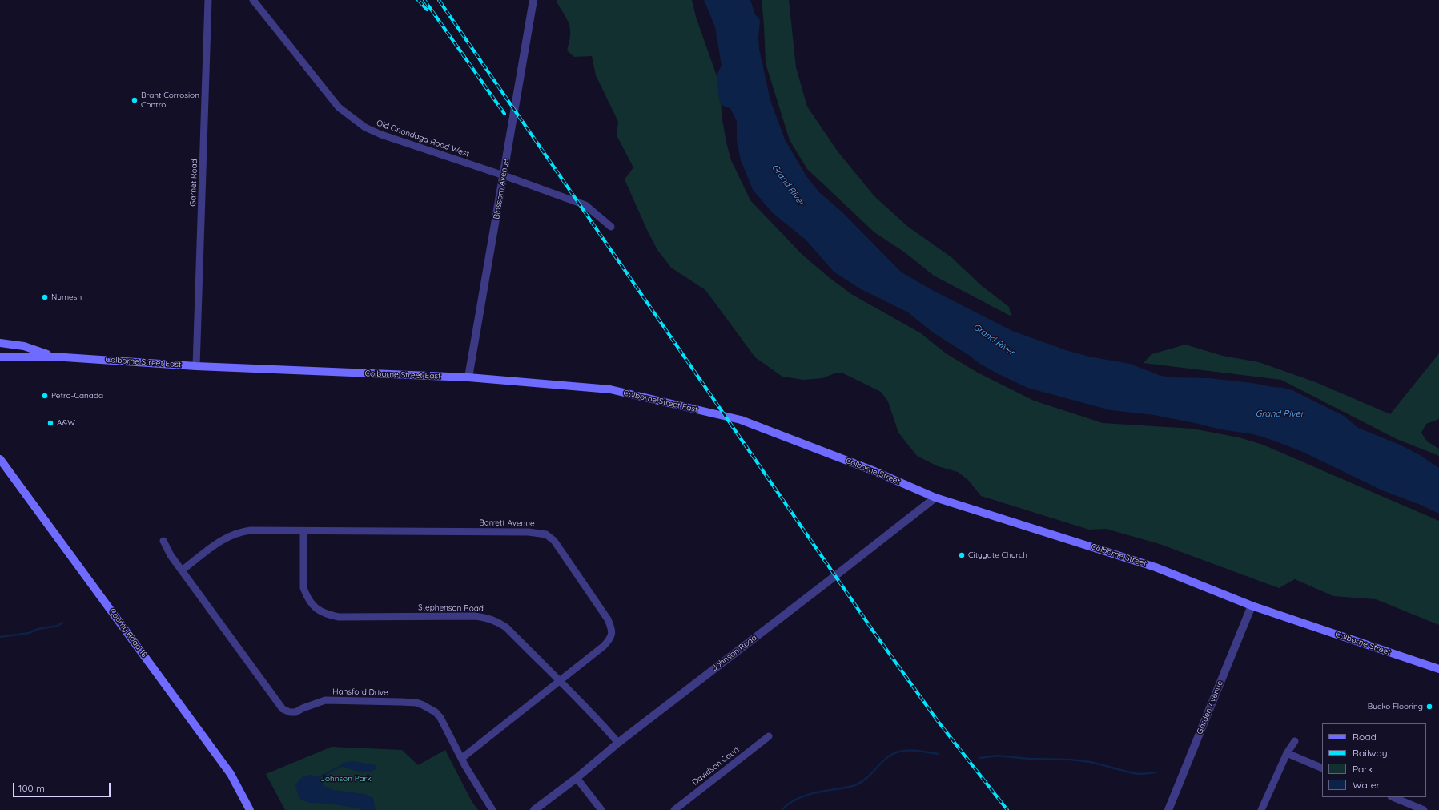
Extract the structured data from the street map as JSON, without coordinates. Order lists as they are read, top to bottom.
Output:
{
  "streets": {
    "main road": ["Colborne Street East", "Colborne Street", "County Road 18"],
    "street": [
      "Old Onondaga Road West",
      "Garnet Road",
      "Blossom Avenue",
      "Barrett Avenue",
      "Stephenson Road",
      "Johnson Road",
      "Hansford Drive",
      "Garden Avenue",
      "Davidson Court"
    ]
  },
  "crossings": [
    ["Old Onondaga Road West", "Blossom Avenue"],
    ["Garnet Road", "Colborne Street East"],
    ["Blossom Avenue", "Colborne Street East"],
    ["Colborne Street East", "Colborne Street"],
    ["Colborne Street", "Johnson Road"],
    ["Colborne Street", "Garden Avenue"],
    ["Barrett Avenue", "Stephenson Road"],
    ["Barrett Avenue", "Hansford Drive"],
    ["Stephenson Road", "Johnson Road"]
  ],
  "water": ["Grand River"],
  "parks": ["Johnson Park"],
  "places": [
    "Brant Corrosion Control",
    "Numesh",
    "Petro-Canada",
    "A&W",
    "Citygate Church",
    "Bucko Flooring"
  ],
  "legend": [
    "Road",
    "Railway",
    "Park",
    "Water"
  ],
  "scale_bar": "100 m"
}
